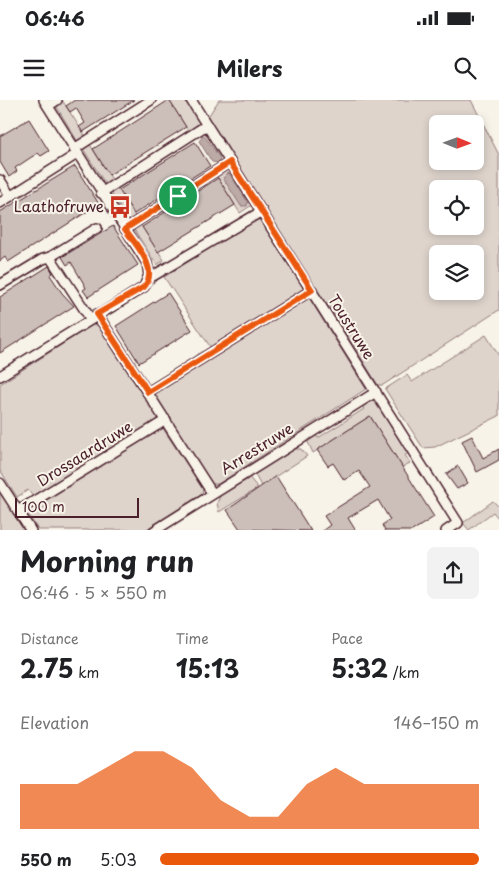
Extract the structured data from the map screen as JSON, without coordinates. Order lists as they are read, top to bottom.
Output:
{
  "streets": {
    "street": ["Toustruwe", "Arrestruwe", "Drossaardruwe"]
  },
  "crossings": [
    ["Toustruwe", "Arrestruwe"]
  ],
  "places": {
    "bus stop": ["Laathofruwe"]
  },
  "scale_bar": "100 m",
  "north": "right",
  "page": {
    "status": "06:46",
    "header": "Milers",
    "scale": "100 m",
    "heading": ["Morning run", "06:46 · 5 × 550 m"],
    "stats": [
      ["Distance", "2.75 km"],
      ["Time", "15:13"],
      ["Pace", "5:32 /km"]
    ],
    "chart": ["Elevation", "146–150 m"],
    "list": [
      {
        "name": "550 m",
        "note": "5:03"
      }
    ]
  }
}
